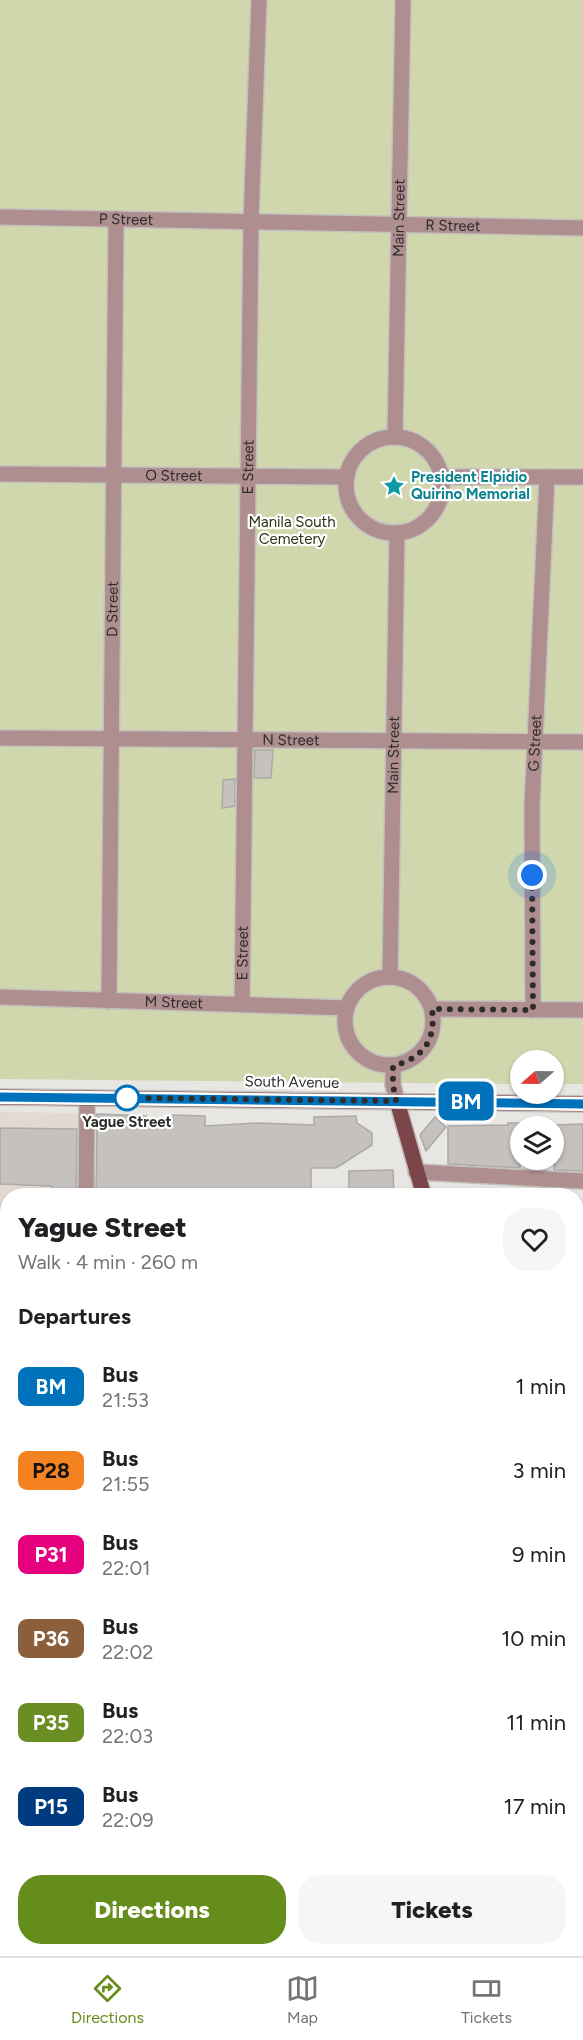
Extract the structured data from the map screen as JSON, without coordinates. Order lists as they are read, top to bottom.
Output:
{
  "streets": {
    "main road": ["South Avenue"],
    "street": [
      "P Street",
      "Main Street",
      "R Street",
      "E Street",
      "O Street",
      "D Street",
      "N Street",
      "G Street",
      "M Street"
    ]
  },
  "crossings": [
    ["P Street", "R Street"],
    ["P Street", "E Street"],
    ["P Street", "D Street"],
    ["Main Street", "R Street"],
    ["Main Street", "O Street"],
    ["Main Street", "N Street"],
    ["Main Street", "M Street"],
    ["R Street", "E Street"],
    ["E Street", "O Street"],
    ["E Street", "N Street"],
    ["E Street", "M Street"],
    ["O Street", "D Street"],
    ["D Street", "N Street"],
    ["D Street", "M Street"],
    ["N Street", "G Street"]
  ],
  "parks": ["Manila South Cemetery"],
  "places": {
    "place": ["President Elpidio Quirino Memorial"],
    "other": ["Yague Street"]
  },
  "lines": ["bus line BM"],
  "north": "left",
  "page": {
    "on_map": "BM",
    "heading": [
      ["Yague Street", "Walk · 4 min · 260 m"],
      "Departures"
    ],
    "list": [
      {
        "mark": "BM",
        "name": "Bus",
        "note": "21:53",
        "value": "1 min"
      },
      {
        "mark": "P28",
        "name": "Bus",
        "note": "21:55",
        "value": "3 min"
      },
      {
        "mark": "P31",
        "name": "Bus",
        "note": "22:01",
        "value": "9 min"
      },
      {
        "mark": "P36",
        "name": "Bus",
        "note": "22:02",
        "value": "10 min"
      },
      {
        "mark": "P35",
        "name": "Bus",
        "note": "22:03",
        "value": "11 min"
      },
      {
        "mark": "P15",
        "name": "Bus",
        "note": "22:09",
        "value": "17 min"
      }
    ],
    "buttons": ["Directions", "Tickets"],
    "tabs": ["Directions", "Map", "Tickets"]
  }
}
